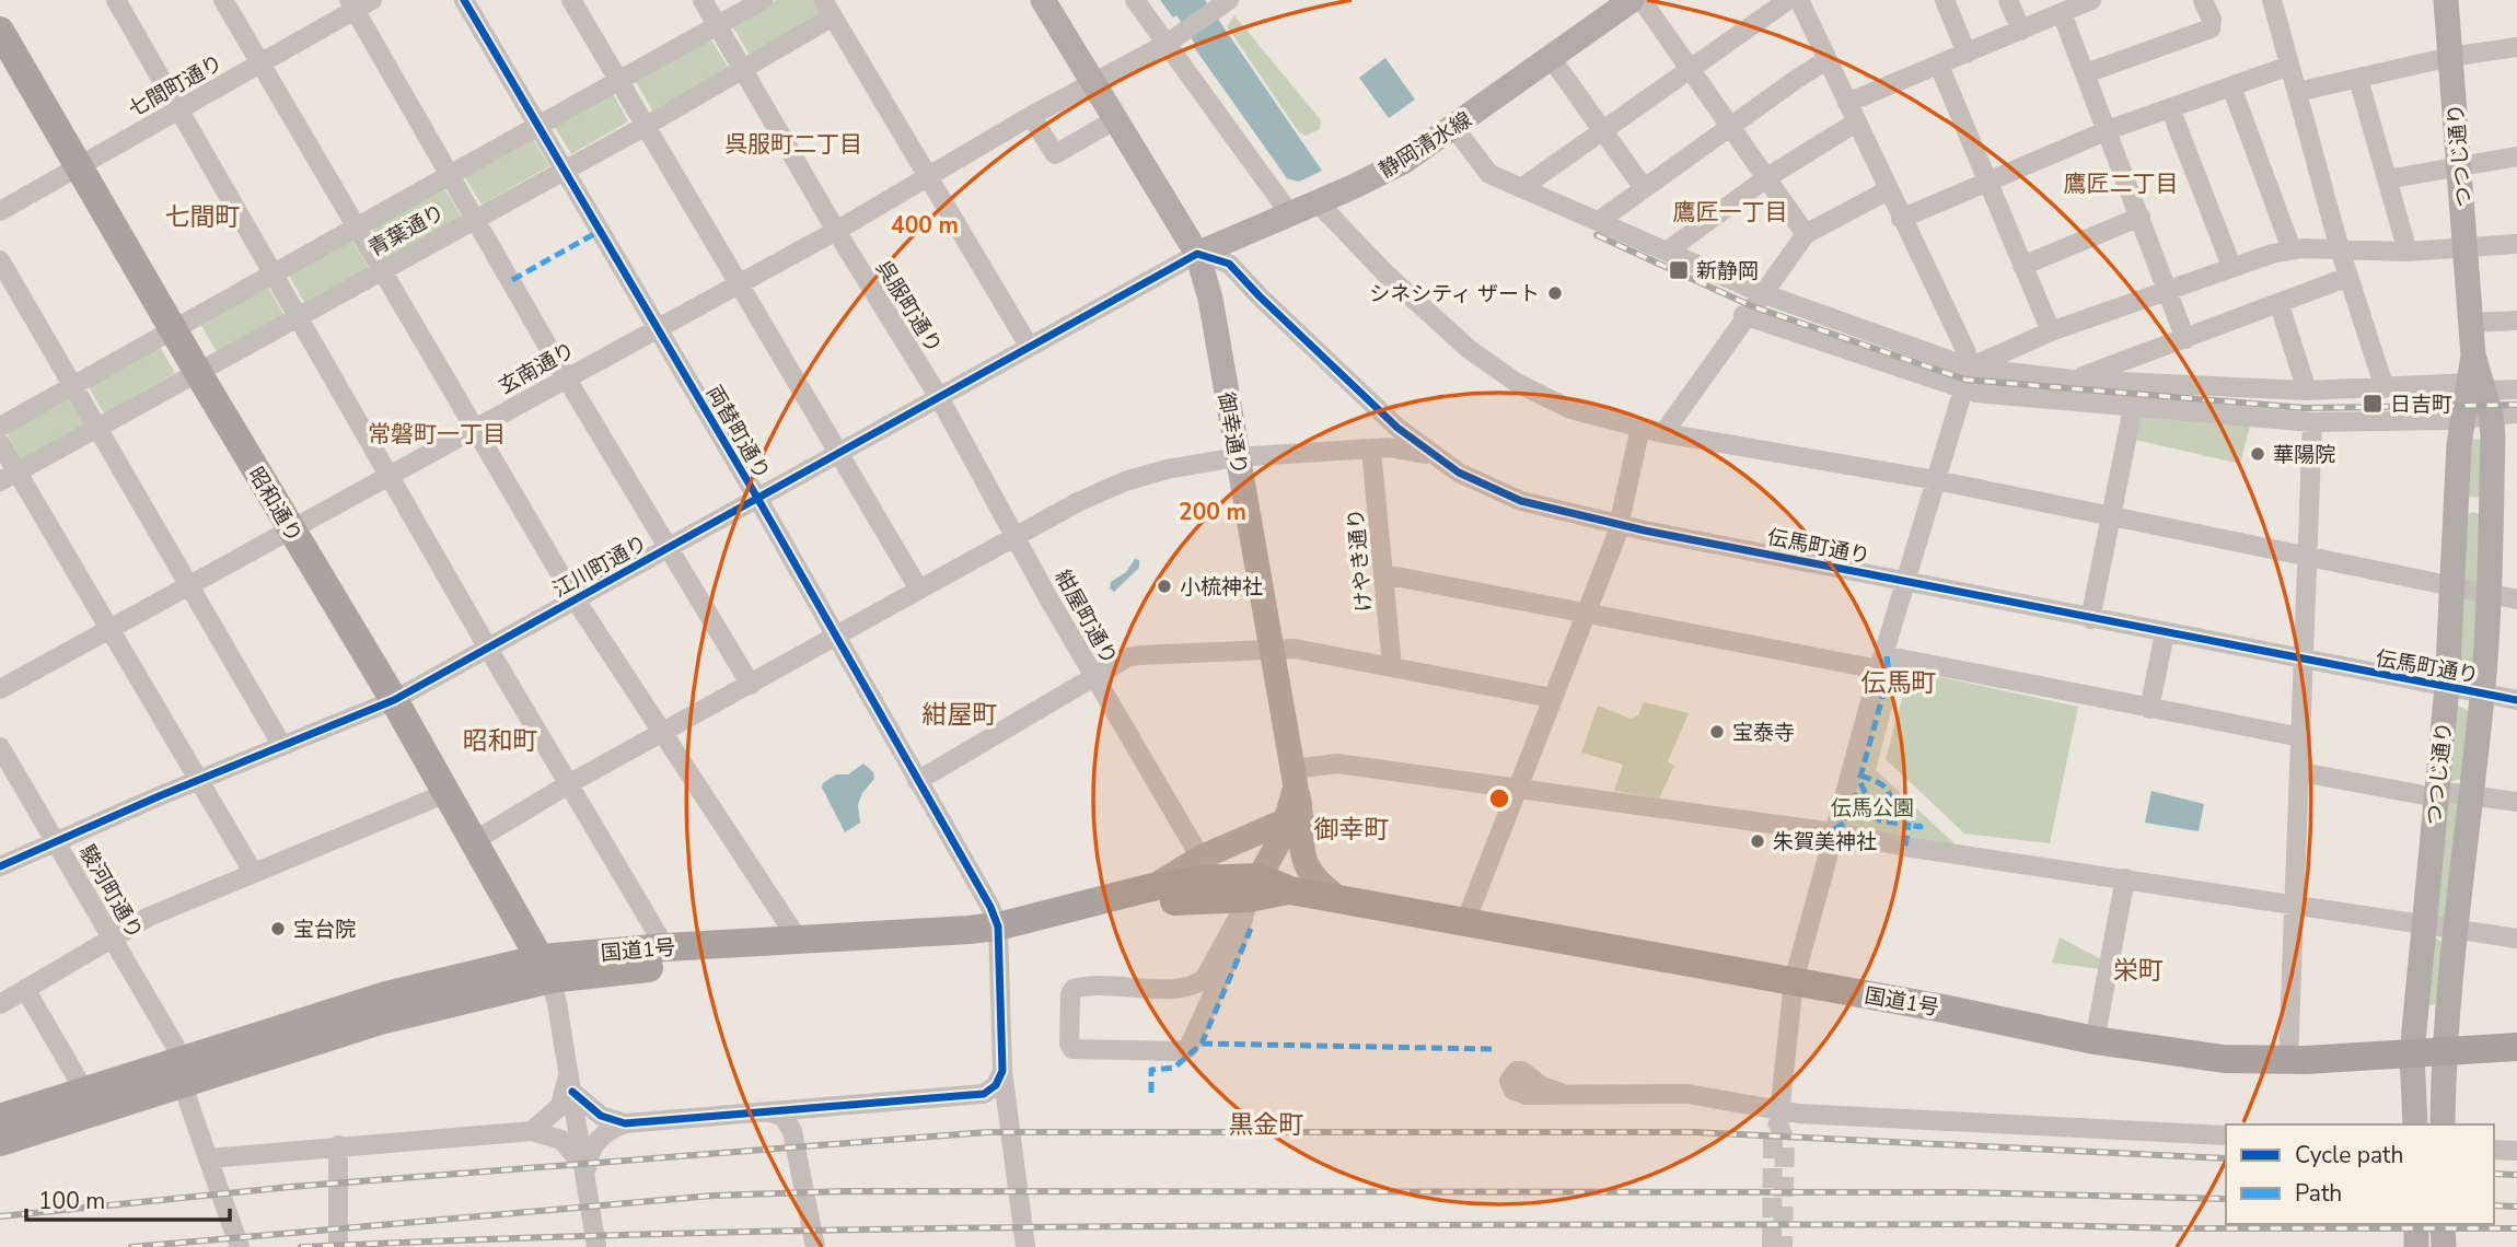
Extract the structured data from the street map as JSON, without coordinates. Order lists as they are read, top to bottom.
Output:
{
  "streets": {
    "highway": ["昭和通り", "国道1号"],
    "main road": ["静岡清水線", "つつじ通り", "御幸通り"],
    "street": [
      "七間町通り",
      "青葉通り",
      "呉服町通り",
      "玄南通り",
      "両替町通り",
      "伝馬町通り",
      "けやき通り",
      "江川町通り",
      "紺屋町通り",
      "駿河町通り"
    ]
  },
  "crossings": [
    ["七間町通り", "昭和通り"],
    ["静岡清水線", "御幸通り"],
    ["静岡清水線", "伝馬町通り"],
    ["静岡清水線", "江川町通り"],
    ["つつじ通り", "伝馬町通り"],
    ["つつじ通り", "国道1号"],
    ["青葉通り", "呉服町通り"],
    ["青葉通り", "両替町通り"],
    ["青葉通り", "昭和通り"],
    ["呉服町通り", "玄南通り"],
    ["呉服町通り", "江川町通り"],
    ["呉服町通り", "紺屋町通り"],
    ["玄南通り", "両替町通り"],
    ["玄南通り", "御幸通り"],
    ["玄南通り", "昭和通り"],
    ["両替町通り", "江川町通り"],
    ["両替町通り", "国道1号"],
    ["御幸通り", "伝馬町通り"],
    ["御幸通り", "江川町通り"],
    ["御幸通り", "国道1号"],
    ["昭和通り", "江川町通り"],
    ["昭和通り", "国道1号"],
    ["伝馬町通り", "江川町通り"],
    ["江川町通り", "紺屋町通り"],
    ["江川町通り", "駿河町通り"],
    ["駿河町通り", "国道1号"]
  ],
  "districts": [
    "呉服町二丁目",
    "鷹匠二丁目",
    "鷹匠一丁目",
    "七間町",
    "常磐町一丁目",
    "伝馬町",
    "紺屋町",
    "昭和町",
    "御幸町",
    "栄町",
    "黒金町"
  ],
  "parks": ["伝馬公園"],
  "places": {
    "transit": ["新静岡", "日吉町"],
    "other": [
      "シネシティ ザート",
      "華陽院",
      "小梳神社",
      "宝泰寺",
      "朱賀美神社",
      "宝台院"
    ]
  },
  "legend": ["Cycle path", "Path"],
  "scale_bar": "100 m",
  "rings": ["400 m", "200 m"]
}
